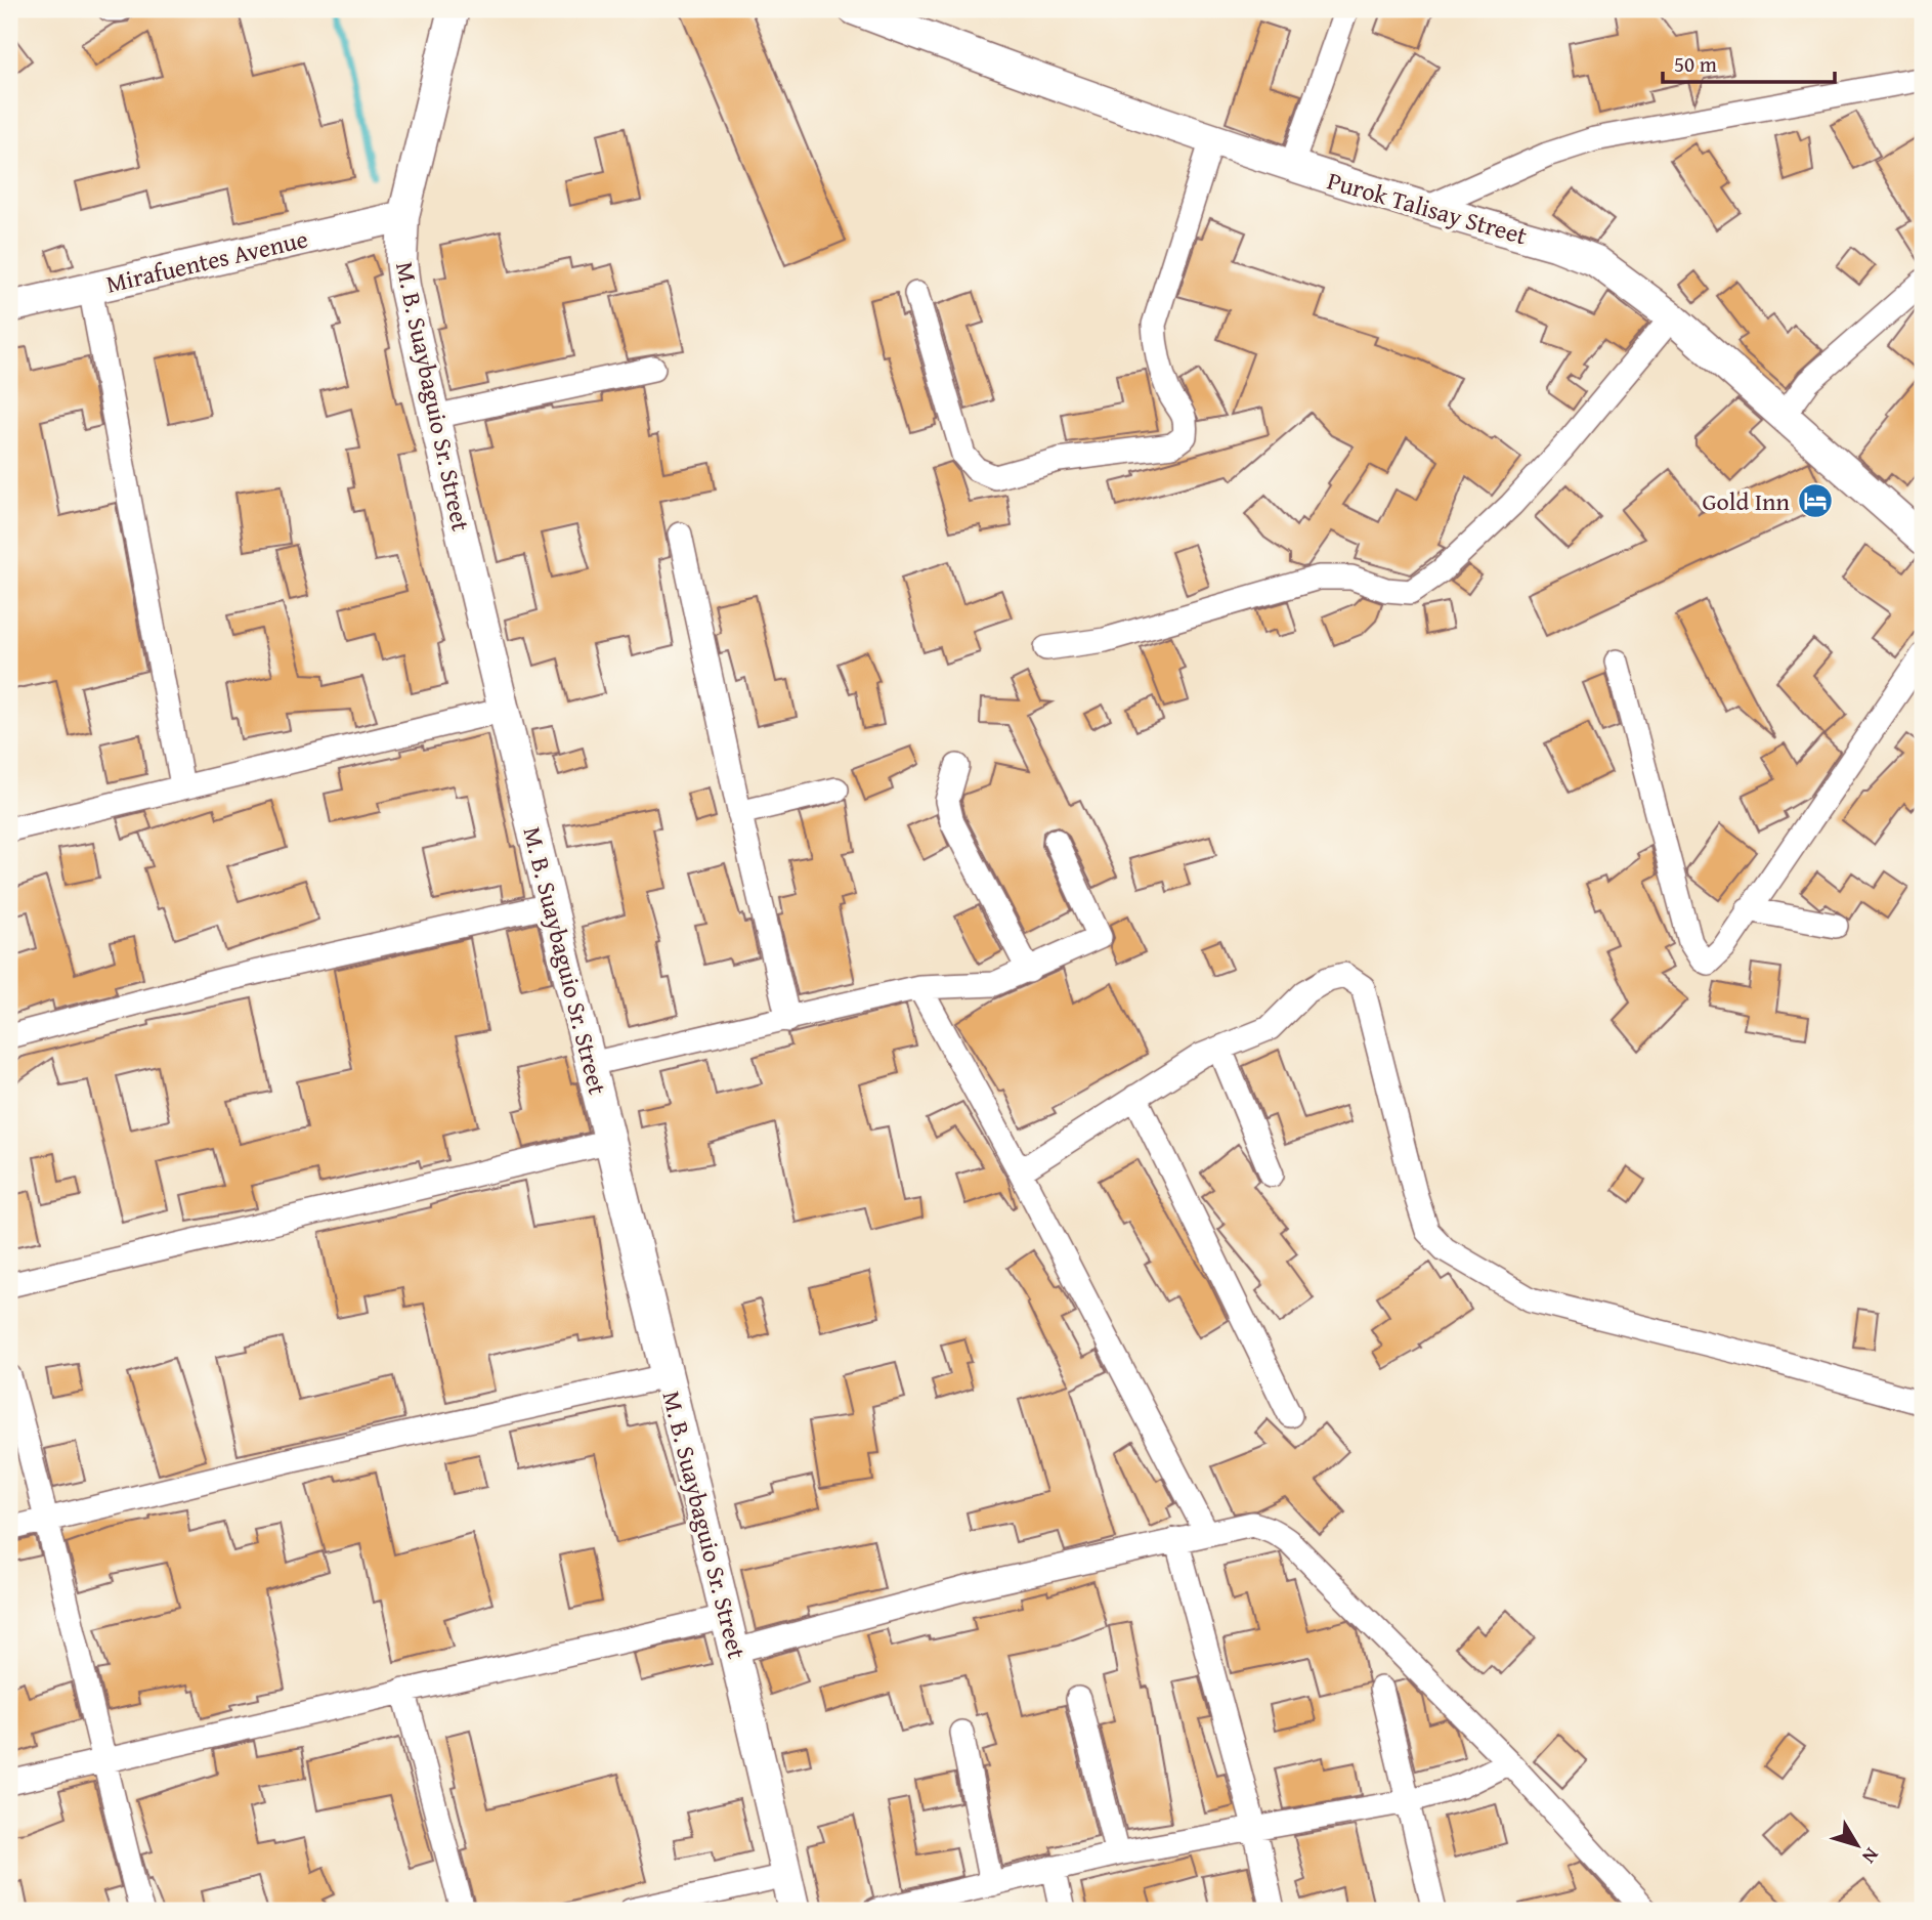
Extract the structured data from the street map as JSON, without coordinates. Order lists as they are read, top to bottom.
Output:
{
  "streets": {
    "street": ["Purok Talisay Street", "Mirafuentes Avenue", "M. B. Suaybaguio Sr. Street"]
  },
  "crossings": [
    ["Mirafuentes Avenue", "M. B. Suaybaguio Sr. Street"]
  ],
  "places": {
    "hotel": ["Gold Inn"]
  },
  "scale_bar": "50 m",
  "north": "bottom right"
}
